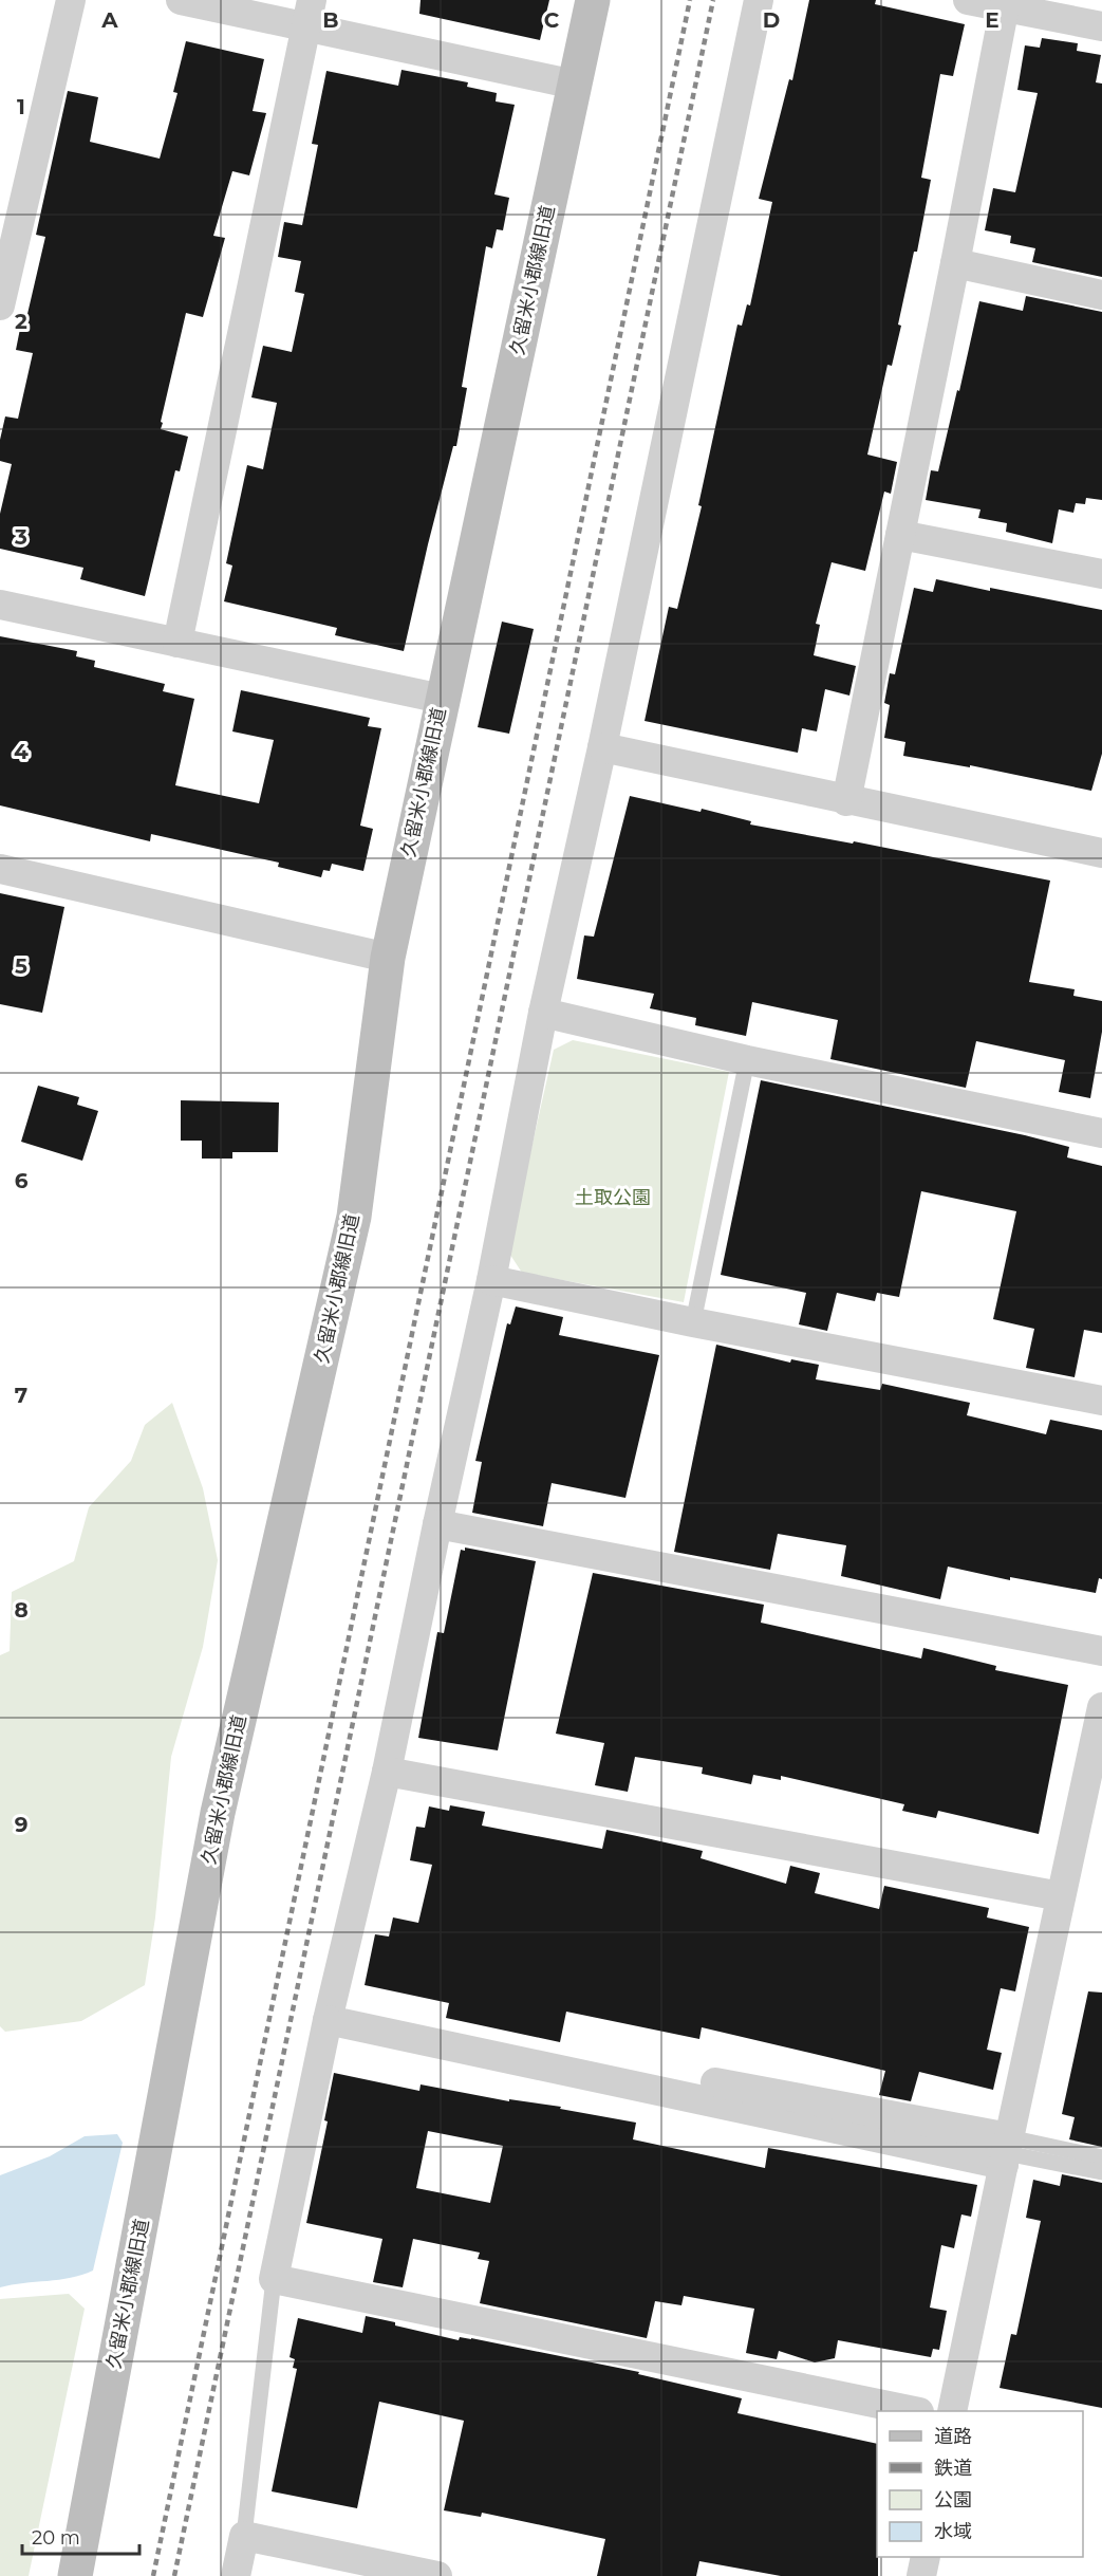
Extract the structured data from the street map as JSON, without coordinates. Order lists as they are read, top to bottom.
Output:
{
  "streets": {
    "street": ["久留米小郡線旧道"]
  },
  "parks": ["土取公園"],
  "legend": [
    "道路",
    "鉄道",
    "公園",
    "水域"
  ],
  "scale_bar": "20 m",
  "grid": {
    "columns": [
      "A",
      "B",
      "C",
      "D",
      "E"
    ],
    "rows": [
      "1",
      "2",
      "3",
      "4",
      "5",
      "6",
      "7",
      "8",
      "9"
    ]
  }
}
